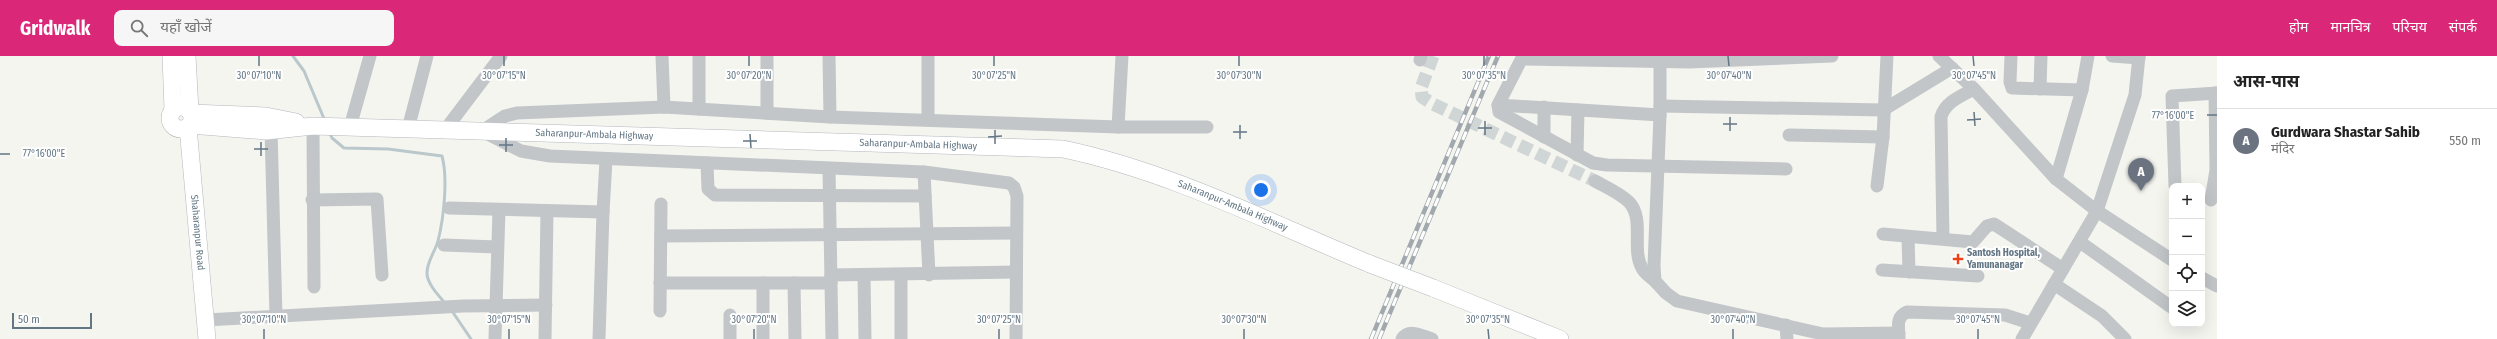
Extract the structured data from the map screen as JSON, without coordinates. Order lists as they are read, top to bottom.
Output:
{
  "streets": {
    "main road": ["Saharanpur-Ambala Highway", "Shaharanpur Road"]
  },
  "crossings": [
    ["Saharanpur-Ambala Highway", "Shaharanpur Road"]
  ],
  "places": {
    "health": ["Santosh Hospital, Yamunanagar"]
  },
  "scale_bar": "50 m",
  "page": {
    "header": "Gridwalk",
    "search": "यहाँ खोजें",
    "nav": [
      "होम",
      "मानचित्र",
      "परिचय",
      "संपर्क"
    ],
    "heading": "आस-पास",
    "list": [
      {
        "mark": "A",
        "name": "Gurdwara Shastar Sahib",
        "note": "मंदिर",
        "value": "550 m"
      }
    ],
    "pins": "A",
    "map_buttons": ["+", "−"],
    "scale": "50 m"
  },
  "coordinates": [
    "30°07'10\"N",
    "30°07'15\"N",
    "30°07'20\"N",
    "30°07'25\"N",
    "30°07'30\"N",
    "30°07'35\"N",
    "30°07'40\"N",
    "30°07'45\"N",
    "77°16'00\"E"
  ]
}
